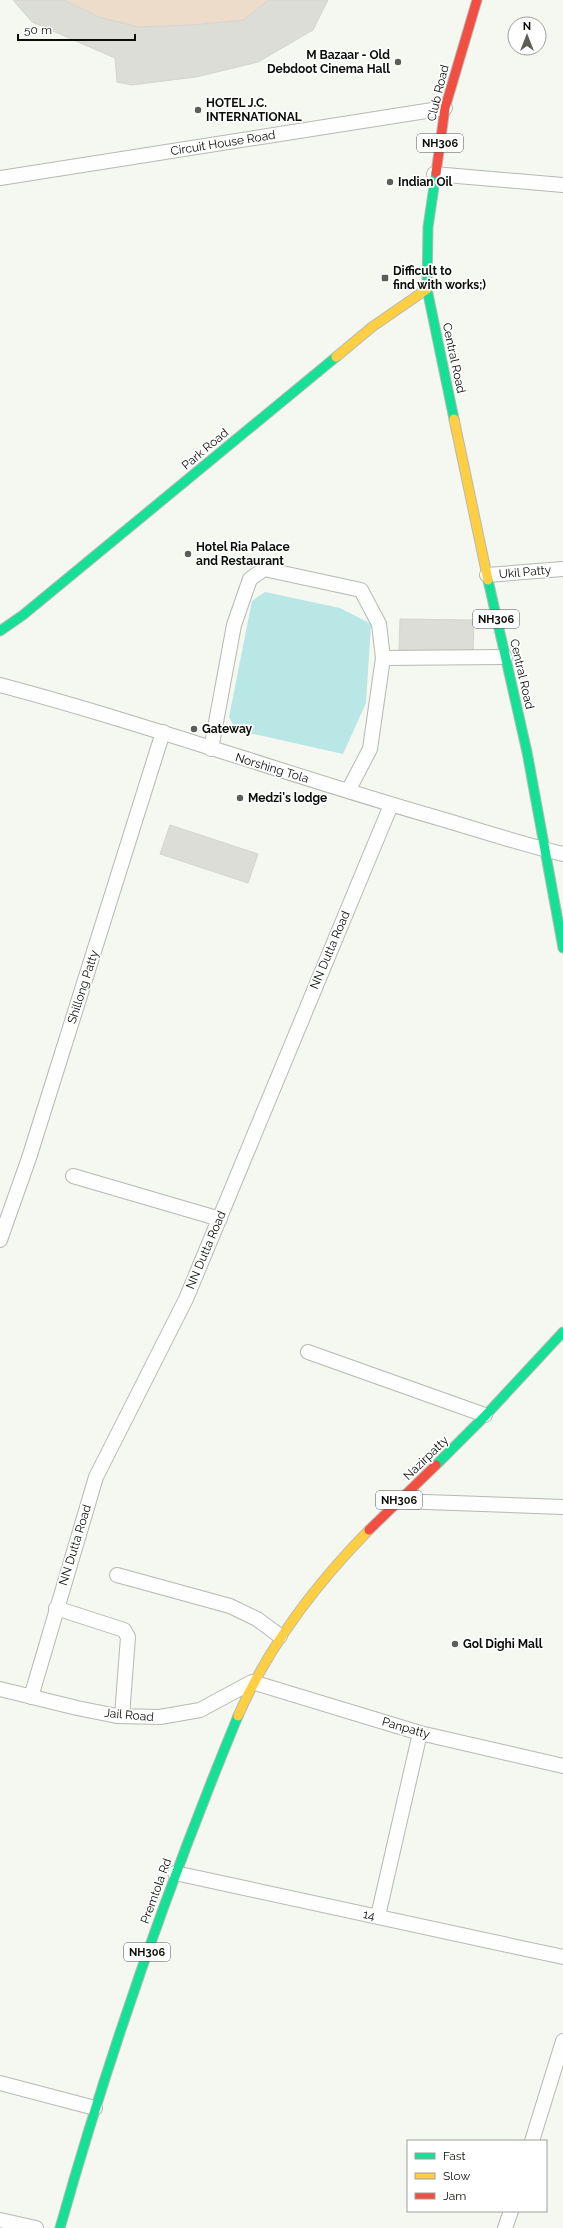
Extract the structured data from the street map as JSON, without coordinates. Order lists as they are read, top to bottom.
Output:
{
  "streets": {
    "main road": [
      "Club Road",
      "NH306",
      "Central Road",
      "Park Road",
      "Nazirpatty",
      "Premtola Rd"
    ],
    "street": [
      "Circuit House Road",
      "Ukil Patty",
      "Norshing Tola",
      "NN Dutta Road",
      "Shillong Patty",
      "Jail Road",
      "Panpatty",
      "14"
    ]
  },
  "crossings": [
    ["Club Road", "Circuit House Road"],
    ["Club Road", "Central Road"],
    ["Club Road", "Park Road"],
    ["Central Road", "Park Road"],
    ["Central Road", "Ukil Patty"],
    ["Central Road", "Norshing Tola"],
    ["Norshing Tola", "NN Dutta Road"],
    ["Norshing Tola", "Shillong Patty"],
    ["NN Dutta Road", "Jail Road"],
    ["Nazirpatty", "Jail Road"],
    ["Nazirpatty", "Panpatty"],
    ["Nazirpatty", "Premtola Rd"],
    ["Jail Road", "Panpatty"],
    ["Jail Road", "Premtola Rd"],
    ["Panpatty", "Premtola Rd"],
    ["Premtola Rd", "14"]
  ],
  "places": {
    "other": [
      "M Bazaar - Old Debdoot Cinema Hall",
      "HOTEL J.C. INTERNATIONAL",
      "Indian Oil",
      "Hotel Ria Palace and Restaurant",
      "Gateway",
      "Medzi's lodge",
      "Gol Dighi Mall"
    ],
    "transit": ["Difficult to find with works;)"]
  },
  "legend": ["Fast", "Slow", "Jam"],
  "scale_bar": "50 m",
  "north": "top"
}
